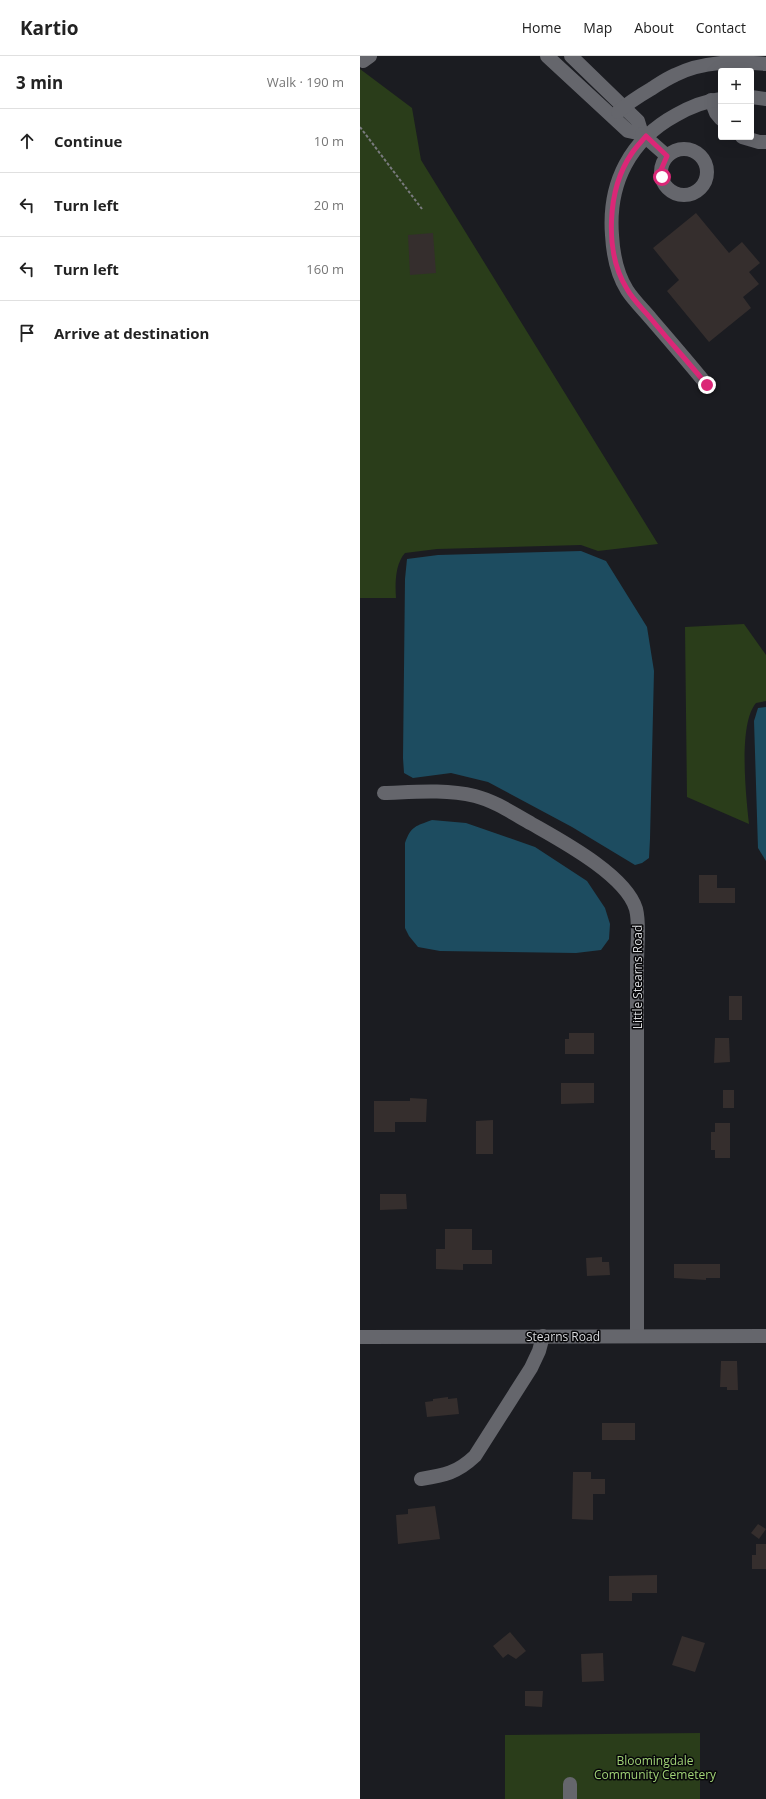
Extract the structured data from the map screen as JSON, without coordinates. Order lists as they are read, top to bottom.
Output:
{
  "streets": {
    "street": ["Little Stearns Road", "Stearns Road"]
  },
  "crossings": [
    ["Little Stearns Road", "Stearns Road"]
  ],
  "parks": ["Bloomingdale Community Cemetery"],
  "page": {
    "header": "Kartio",
    "nav": [
      "Home",
      "Map",
      "About",
      "Contact"
    ],
    "heading": ["3 min", "Walk · 190 m"],
    "map_buttons": ["+", "−"],
    "list": [
      ["Continue", "10 m"],
      ["Turn left", "20 m"],
      ["Turn left", "160 m"],
      "Arrive at destination"
    ]
  }
}
